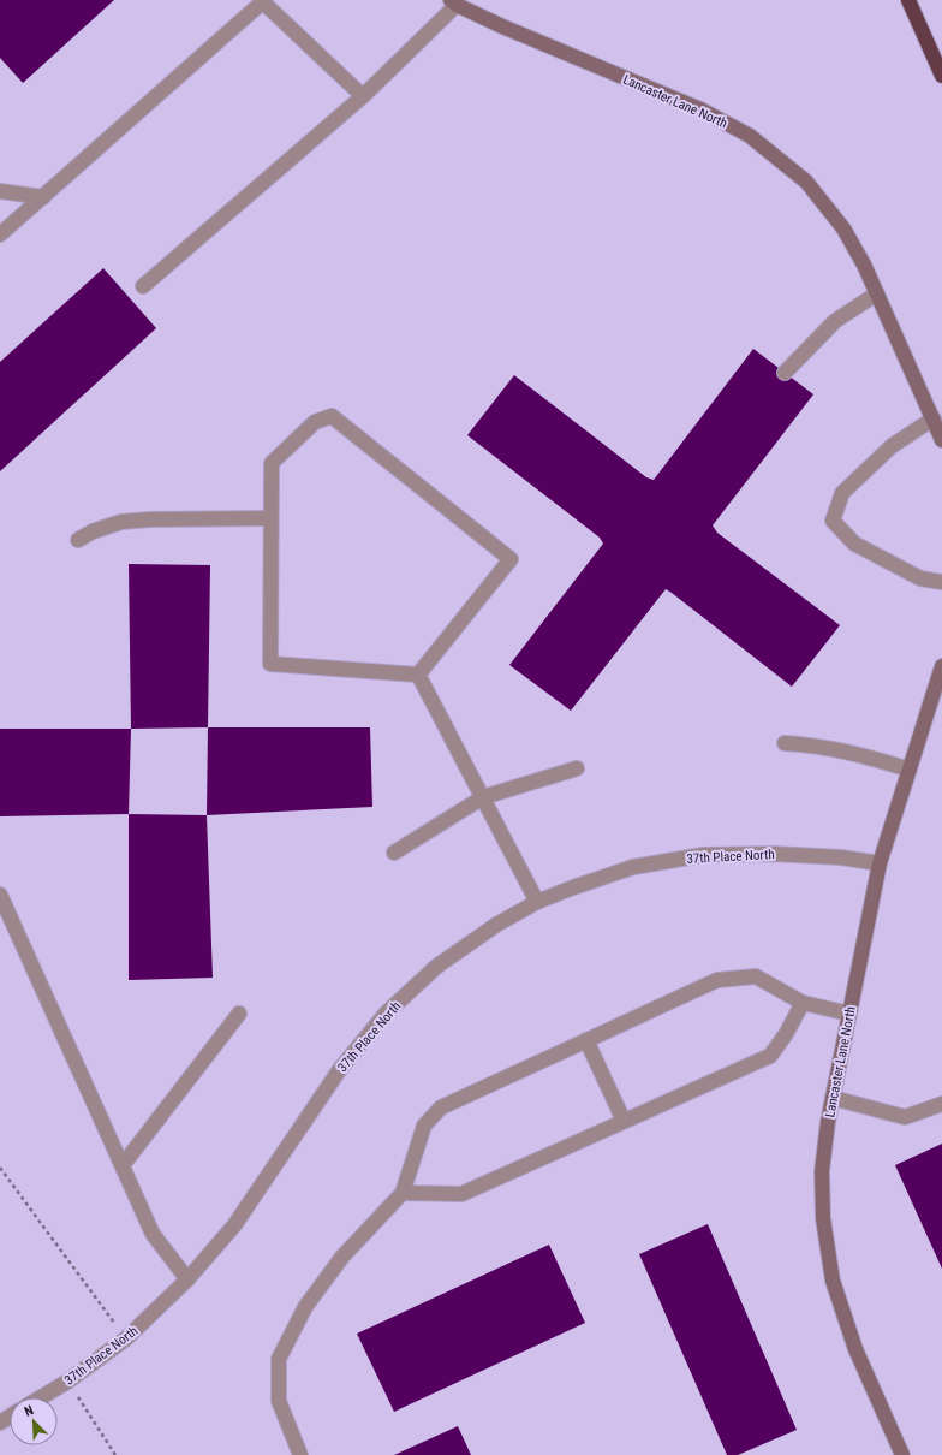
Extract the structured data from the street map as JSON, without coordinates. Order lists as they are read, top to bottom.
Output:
{
  "streets": {
    "street": ["Lancaster Lane North", "37th Place North"]
  },
  "crossings": [
    ["Lancaster Lane North", "37th Place North"]
  ],
  "north": "top left"
}
